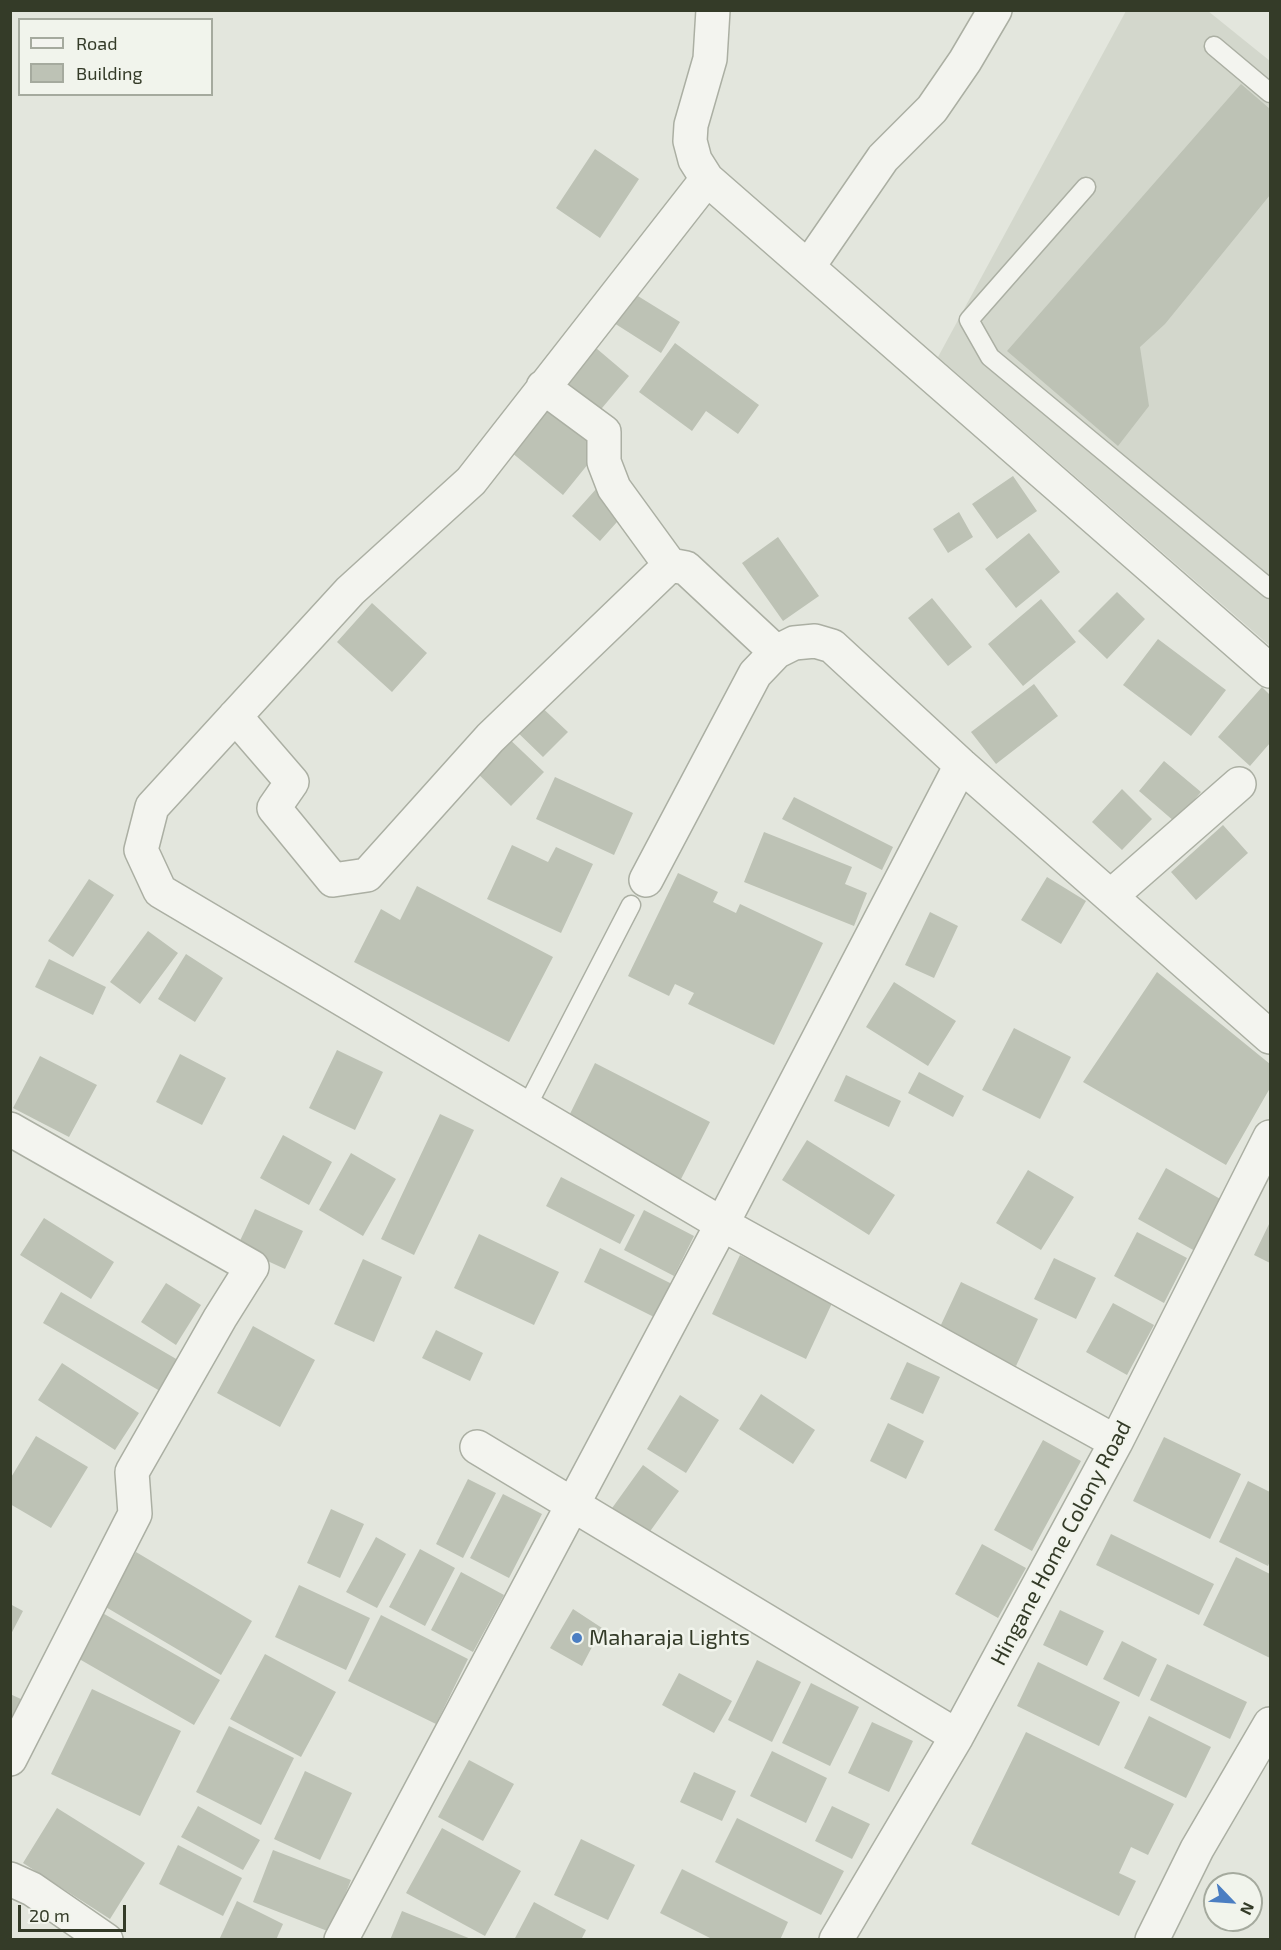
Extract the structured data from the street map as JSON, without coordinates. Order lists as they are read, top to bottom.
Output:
{
  "streets": {
    "street": ["Hingane Home Colony Road"]
  },
  "places": ["Maharaja Lights"],
  "legend": ["Road", "Building"],
  "scale_bar": "20 m",
  "north": "bottom right"
}
